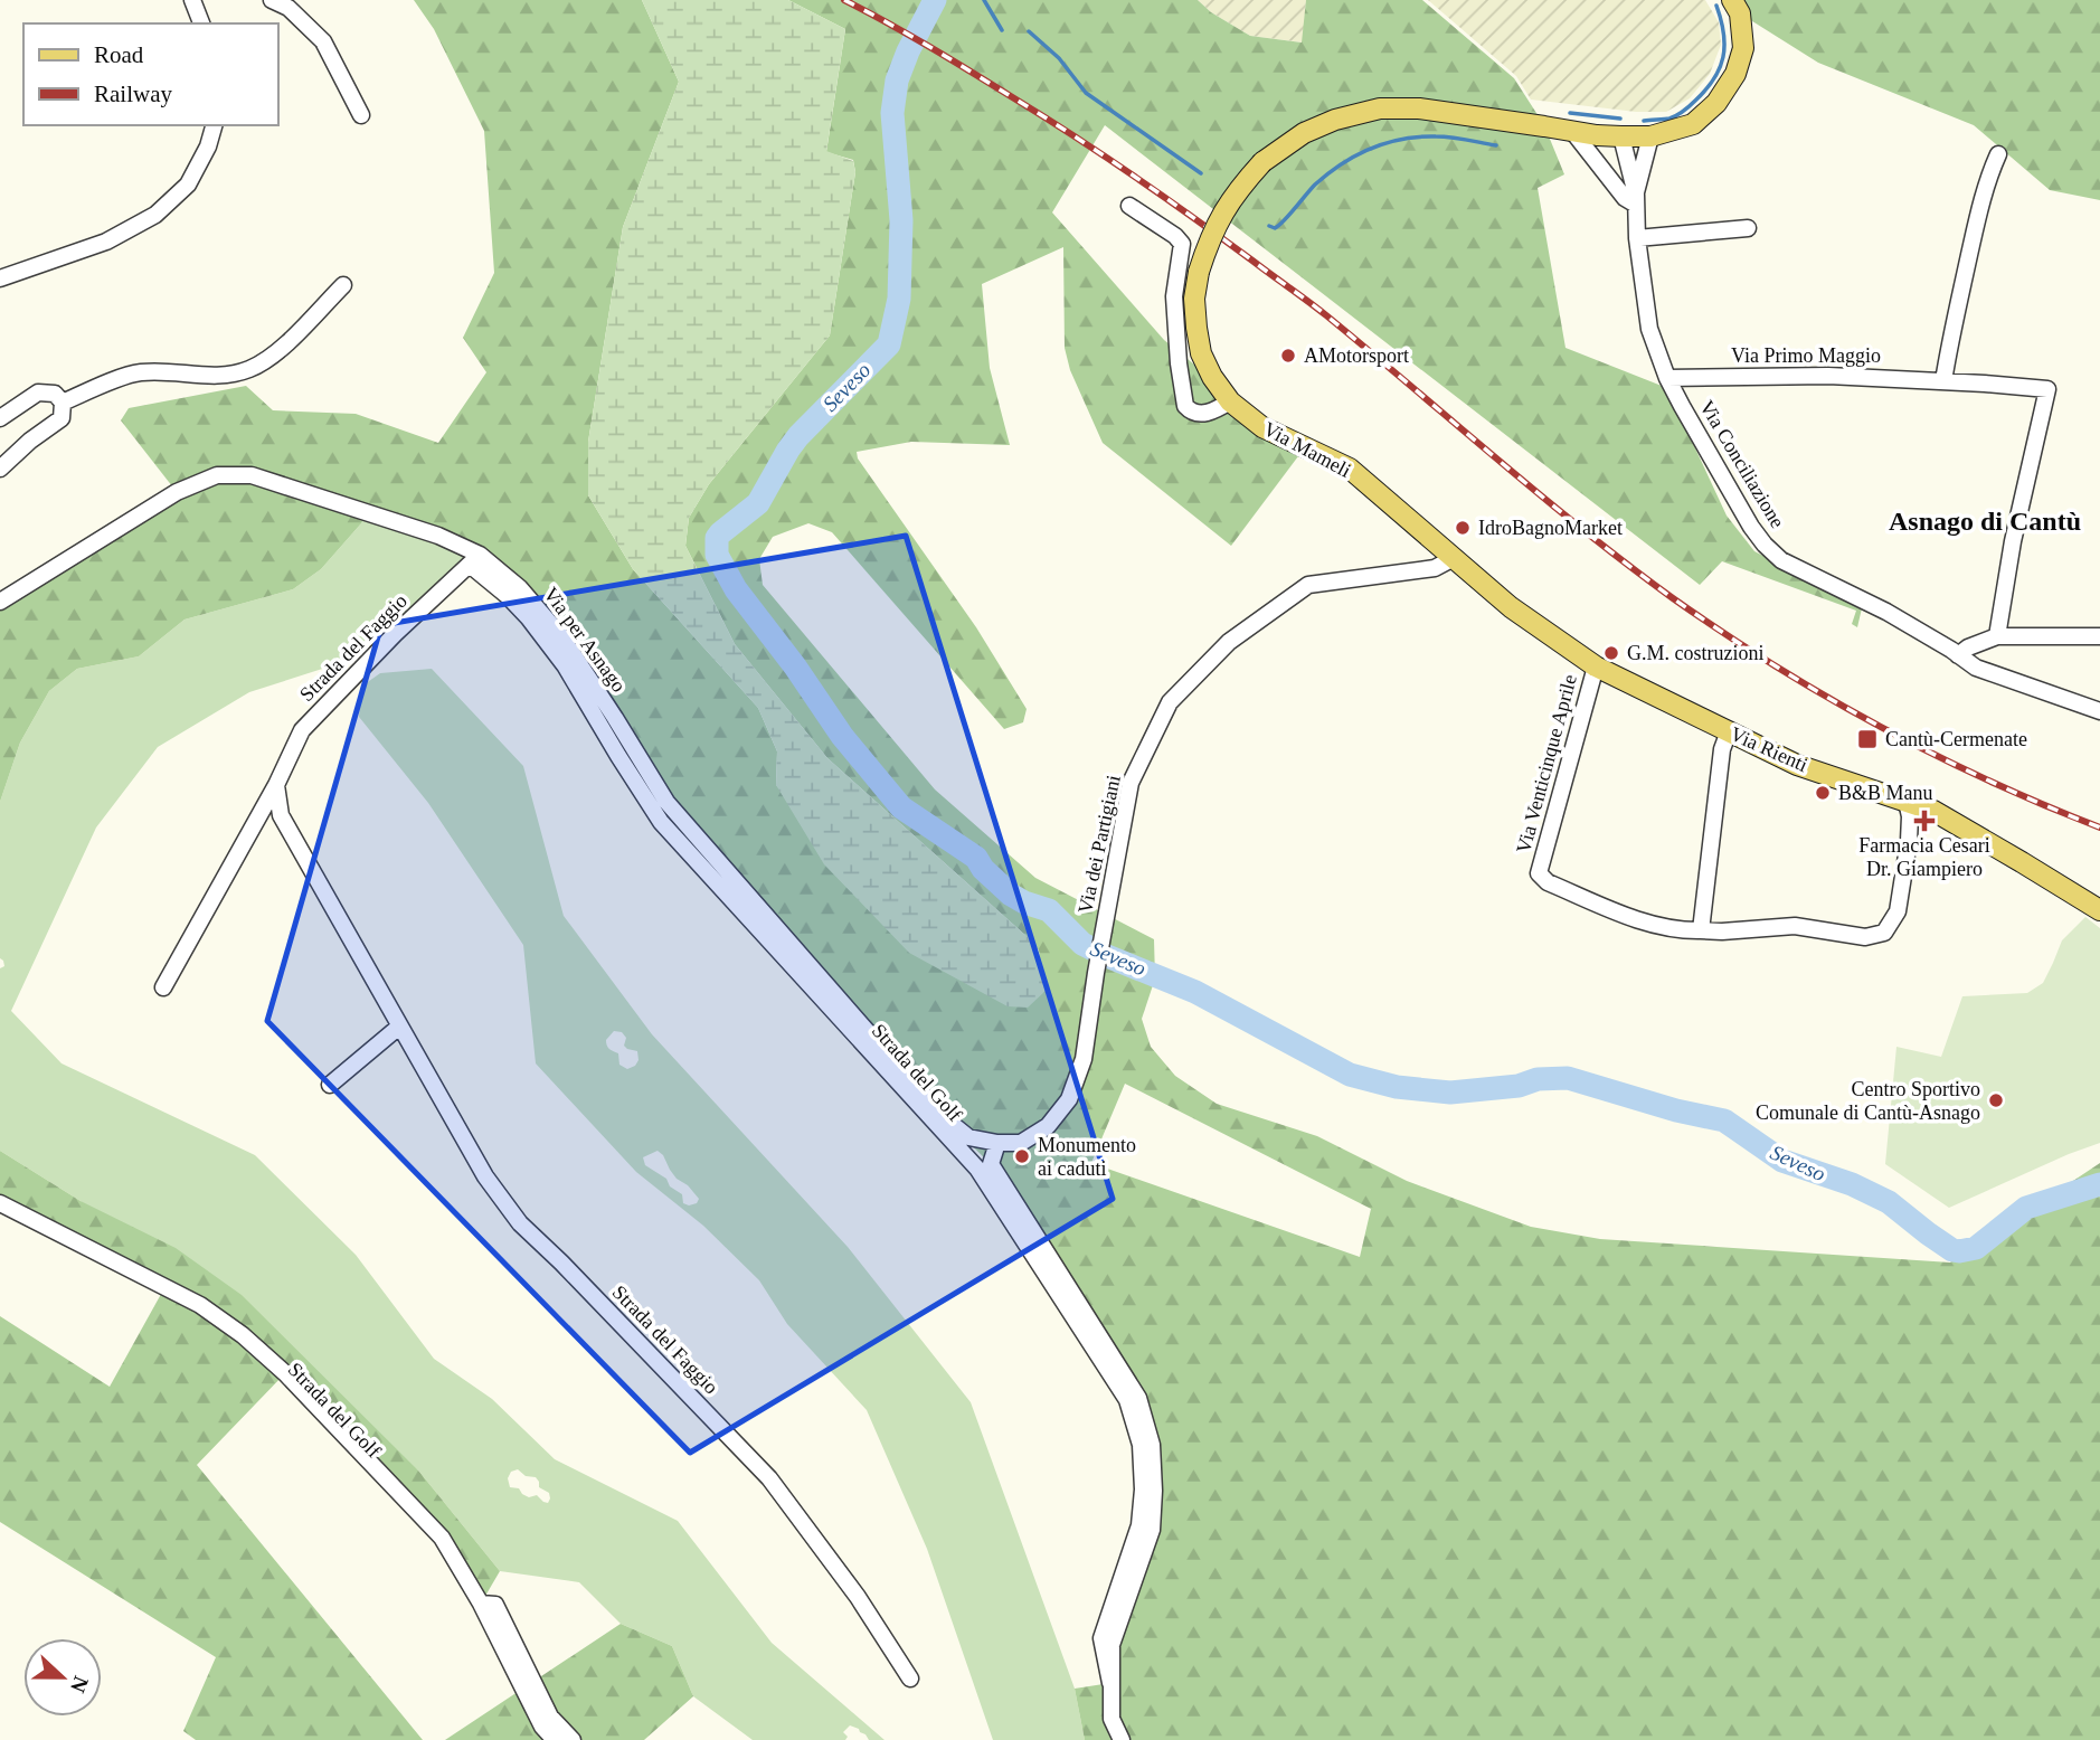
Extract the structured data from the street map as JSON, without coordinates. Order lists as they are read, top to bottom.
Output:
{
  "streets": {
    "main road": ["Via Mameli", "Via Rienti"],
    "street": [
      "Via Primo Maggio",
      "Via Conciliazione",
      "Via per Asnago",
      "Strada del Faggio",
      "Via Venticinque Aprile",
      "Via dei Partigiani",
      "Strada del Golf"
    ]
  },
  "crossings": [
    ["Via Primo Maggio", "Via Conciliazione"],
    ["Via Mameli", "Via Rienti"],
    ["Via Mameli", "Via dei Partigiani"],
    ["Via per Asnago", "Strada del Faggio"],
    ["Via per Asnago", "Via dei Partigiani"],
    ["Via per Asnago", "Strada del Golf"],
    ["Strada del Faggio", "Strada del Golf"],
    ["Via Rienti", "Via Venticinque Aprile"],
    ["Via Rienti", "Via dei Partigiani"],
    ["Via dei Partigiani", "Strada del Golf"]
  ],
  "districts": ["Asnago di Cantù"],
  "water": ["Seveso"],
  "places": {
    "other": [
      "AMotorsport",
      "IdroBagnoMarket",
      "G.M. costruzioni",
      "B&B Manu",
      "Centro Sportivo Comunale di Cantù-Asnago",
      "Monumento ai caduti"
    ],
    "transit": ["Cantù-Cermenate"],
    "health": ["Farmacia Cesari Dr. Giampiero"]
  },
  "legend": ["Road", "Railway"],
  "north": "right"
}
